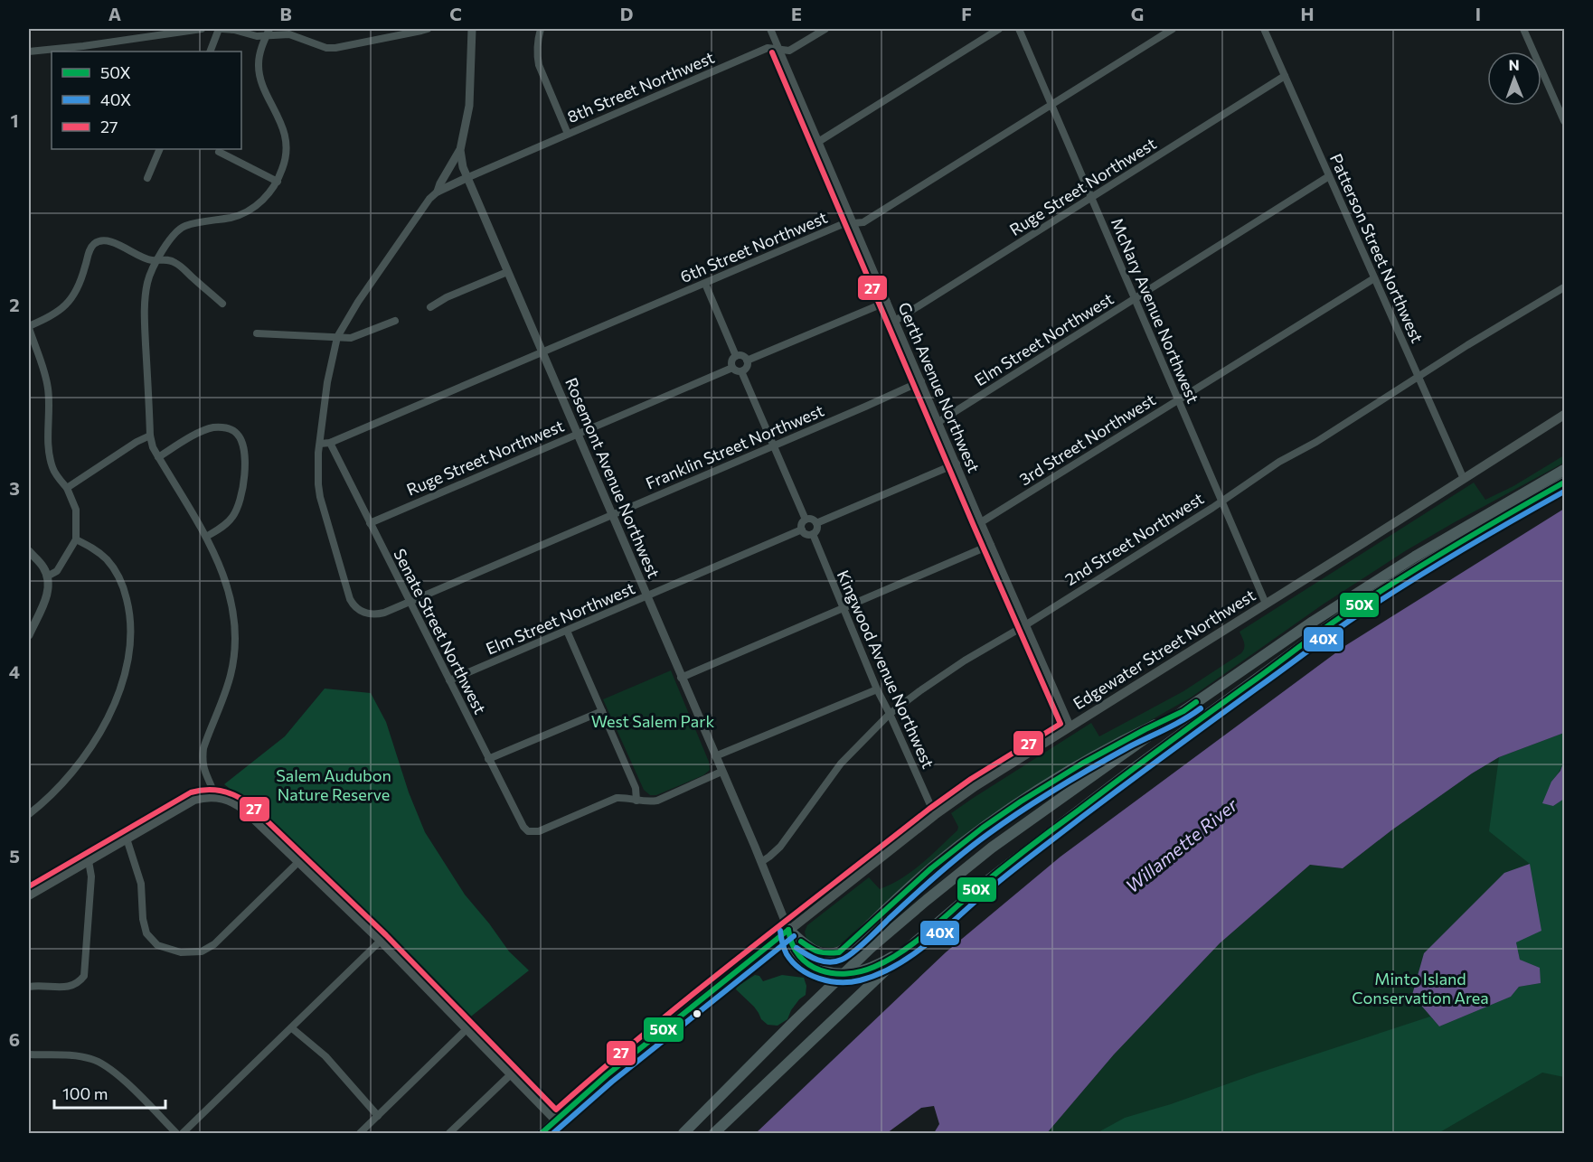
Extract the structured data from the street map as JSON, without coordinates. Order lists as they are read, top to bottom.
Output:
{
  "streets": {
    "main road": ["Edgewater Street Northwest"],
    "street": [
      "8th Street Northwest",
      "Ruge Street Northwest",
      "6th Street Northwest",
      "Patterson Street Northwest",
      "McNary Avenue Northwest",
      "Elm Street Northwest",
      "Gerth Avenue Northwest",
      "3rd Street Northwest",
      "Franklin Street Northwest",
      "Rosemont Avenue Northwest",
      "2nd Street Northwest",
      "Senate Street Northwest",
      "Kingwood Avenue Northwest"
    ]
  },
  "crossings": [
    ["8th Street Northwest", "Gerth Avenue Northwest"],
    ["8th Street Northwest", "Rosemont Avenue Northwest"],
    ["Ruge Street Northwest", "Patterson Street Northwest"],
    ["Ruge Street Northwest", "McNary Avenue Northwest"],
    ["Ruge Street Northwest", "Gerth Avenue Northwest"],
    ["Ruge Street Northwest", "Rosemont Avenue Northwest"],
    ["Ruge Street Northwest", "Senate Street Northwest"],
    ["6th Street Northwest", "McNary Avenue Northwest"],
    ["6th Street Northwest", "Gerth Avenue Northwest"],
    ["6th Street Northwest", "Franklin Street Northwest"],
    ["6th Street Northwest", "Rosemont Avenue Northwest"],
    ["6th Street Northwest", "Senate Street Northwest"],
    ["Patterson Street Northwest", "Elm Street Northwest"],
    ["Patterson Street Northwest", "3rd Street Northwest"],
    ["Patterson Street Northwest", "2nd Street Northwest"],
    ["Patterson Street Northwest", "Edgewater Street Northwest"],
    ["McNary Avenue Northwest", "Elm Street Northwest"],
    ["McNary Avenue Northwest", "3rd Street Northwest"],
    ["McNary Avenue Northwest", "2nd Street Northwest"],
    ["McNary Avenue Northwest", "Edgewater Street Northwest"],
    ["Elm Street Northwest", "Gerth Avenue Northwest"],
    ["Elm Street Northwest", "Rosemont Avenue Northwest"],
    ["Elm Street Northwest", "Senate Street Northwest"],
    ["Elm Street Northwest", "Kingwood Avenue Northwest"],
    ["Gerth Avenue Northwest", "3rd Street Northwest"],
    ["Gerth Avenue Northwest", "Franklin Street Northwest"],
    ["Gerth Avenue Northwest", "2nd Street Northwest"],
    ["Gerth Avenue Northwest", "Edgewater Street Northwest"],
    ["Franklin Street Northwest", "Rosemont Avenue Northwest"],
    ["Franklin Street Northwest", "Senate Street Northwest"],
    ["Rosemont Avenue Northwest", "2nd Street Northwest"],
    ["Rosemont Avenue Northwest", "Edgewater Street Northwest"],
    ["2nd Street Northwest", "Kingwood Avenue Northwest"],
    ["Edgewater Street Northwest", "Kingwood Avenue Northwest"]
  ],
  "water": ["Willamette River"],
  "parks": ["West Salem Park", "Salem Audubon Nature Reserve", "Minto Island Conservation Area"],
  "lines": ["transit line 27", "transit line 50X", "transit line 40X"],
  "legend": ["50X", "40X", "27"],
  "scale_bar": "100 m",
  "north": "top",
  "grid": {
    "columns": [
      "A",
      "B",
      "C",
      "D",
      "E",
      "F",
      "G",
      "H",
      "I"
    ],
    "rows": [
      "1",
      "2",
      "3",
      "4",
      "5",
      "6"
    ]
  }
}
